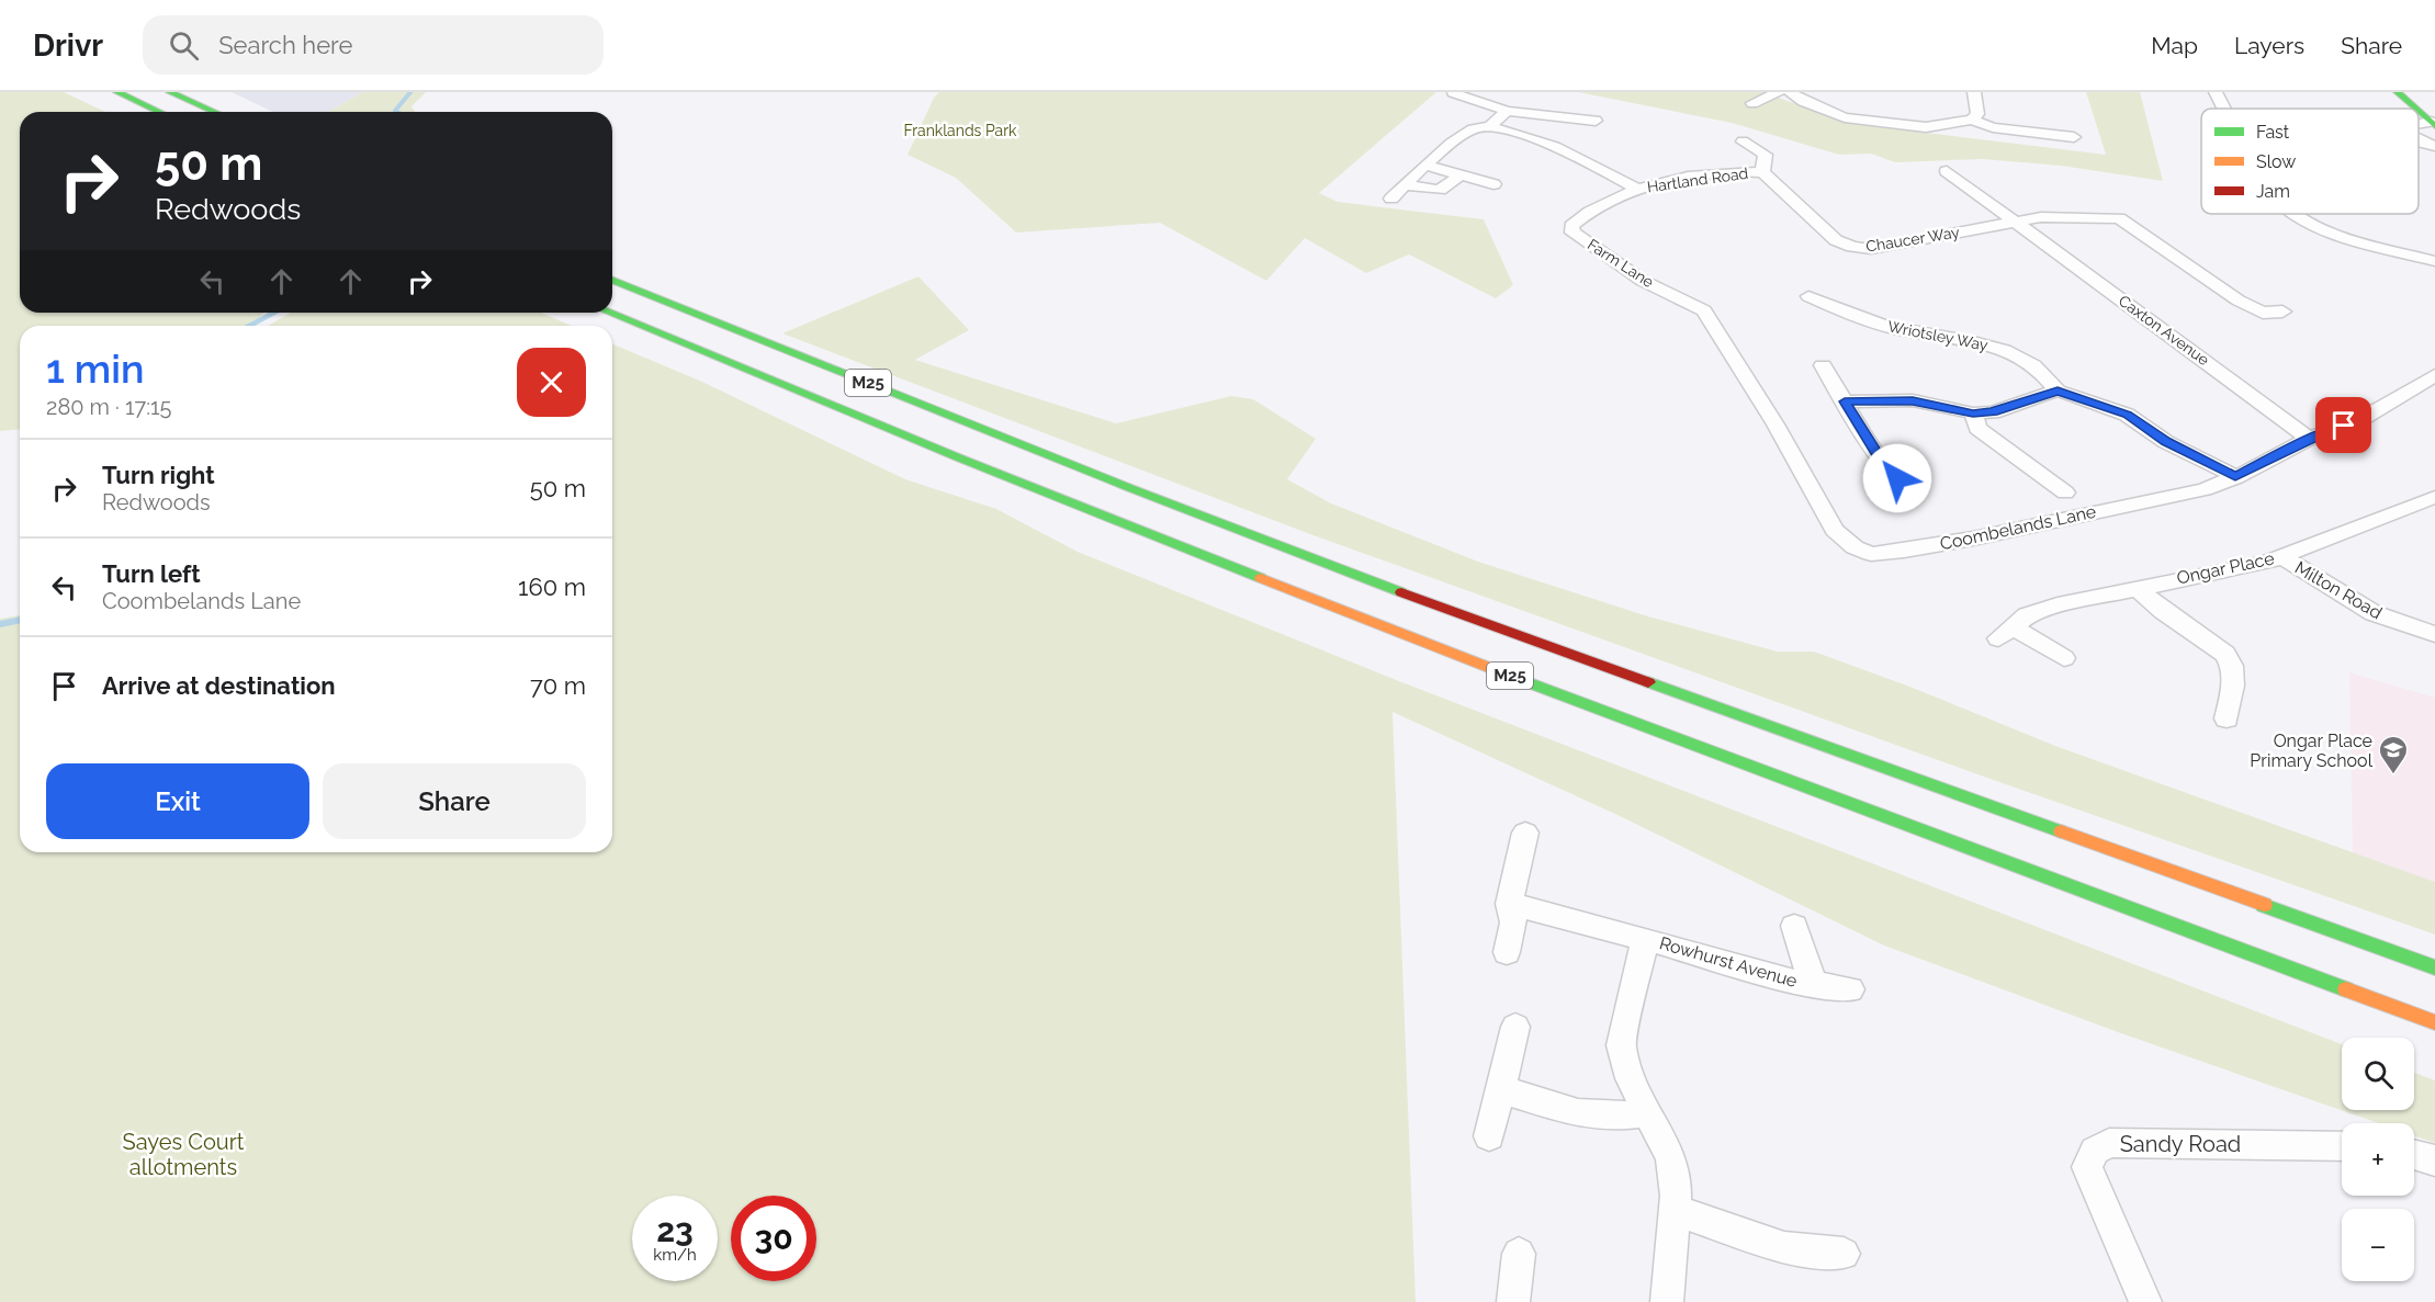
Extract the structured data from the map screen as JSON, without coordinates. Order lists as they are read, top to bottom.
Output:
{
  "streets": {
    "main road": ["M25"],
    "street": [
      "Hartland Road",
      "Chaucer Way",
      "Farm Lane",
      "Caxton Avenue",
      "Wriotsley Way",
      "Coombelands Lane",
      "Ongar Place",
      "Milton Road",
      "Rowhurst Avenue",
      "Sandy Road"
    ]
  },
  "crossings": [
    ["Hartland Road", "Chaucer Way"],
    ["Hartland Road", "Farm Lane"],
    ["Chaucer Way", "Caxton Avenue"],
    ["Farm Lane", "Coombelands Lane"],
    ["Caxton Avenue", "Coombelands Lane"],
    ["Ongar Place", "Milton Road"]
  ],
  "parks": ["Franklands Park", "Sayes Court allotments"],
  "places": {
    "school or university": ["Ongar Place Primary School"]
  },
  "legend": ["Fast", "Slow", "Jam"],
  "page": {
    "header": "Drivr",
    "search": "Search here",
    "nav": ["Map", "Layers", "Share"],
    "turn": ["50 m", "Redwoods"],
    "heading": ["1 min", "280 m · 17:15"],
    "list": [
      {
        "name": "Turn right",
        "note": "Redwoods",
        "value": "50 m"
      },
      {
        "name": "Turn left",
        "note": "Coombelands Lane",
        "value": "160 m"
      },
      {
        "name": "Arrive at destination",
        "value": "70 m"
      }
    ],
    "buttons": ["Exit", "Share"],
    "map_buttons": ["+", "−"],
    "speed": "23 km/h",
    "limit": "30"
  }
}
